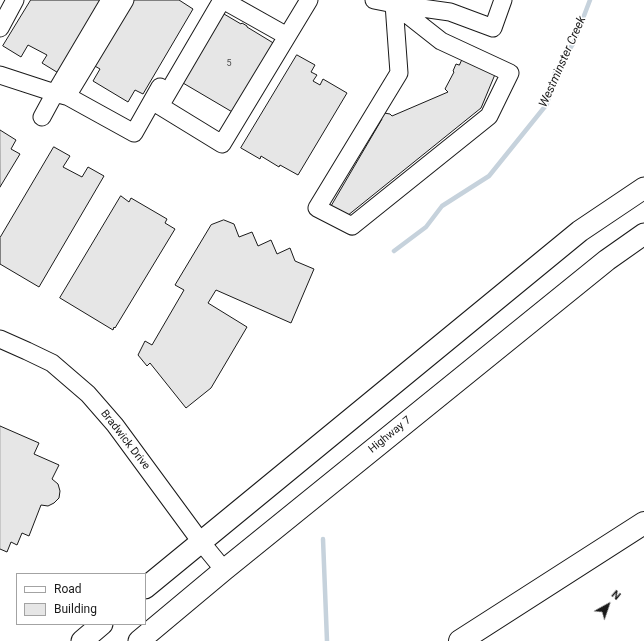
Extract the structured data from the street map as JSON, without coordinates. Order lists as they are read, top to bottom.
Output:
{
  "streets": {
    "main road": ["Highway 7"],
    "street": ["Bradwick Drive"]
  },
  "crossings": [
    ["Highway 7", "Bradwick Drive"]
  ],
  "water": ["Westminster Creek"],
  "house_numbers": ["5"],
  "legend": ["Road", "Building"],
  "north": "top right"
}
